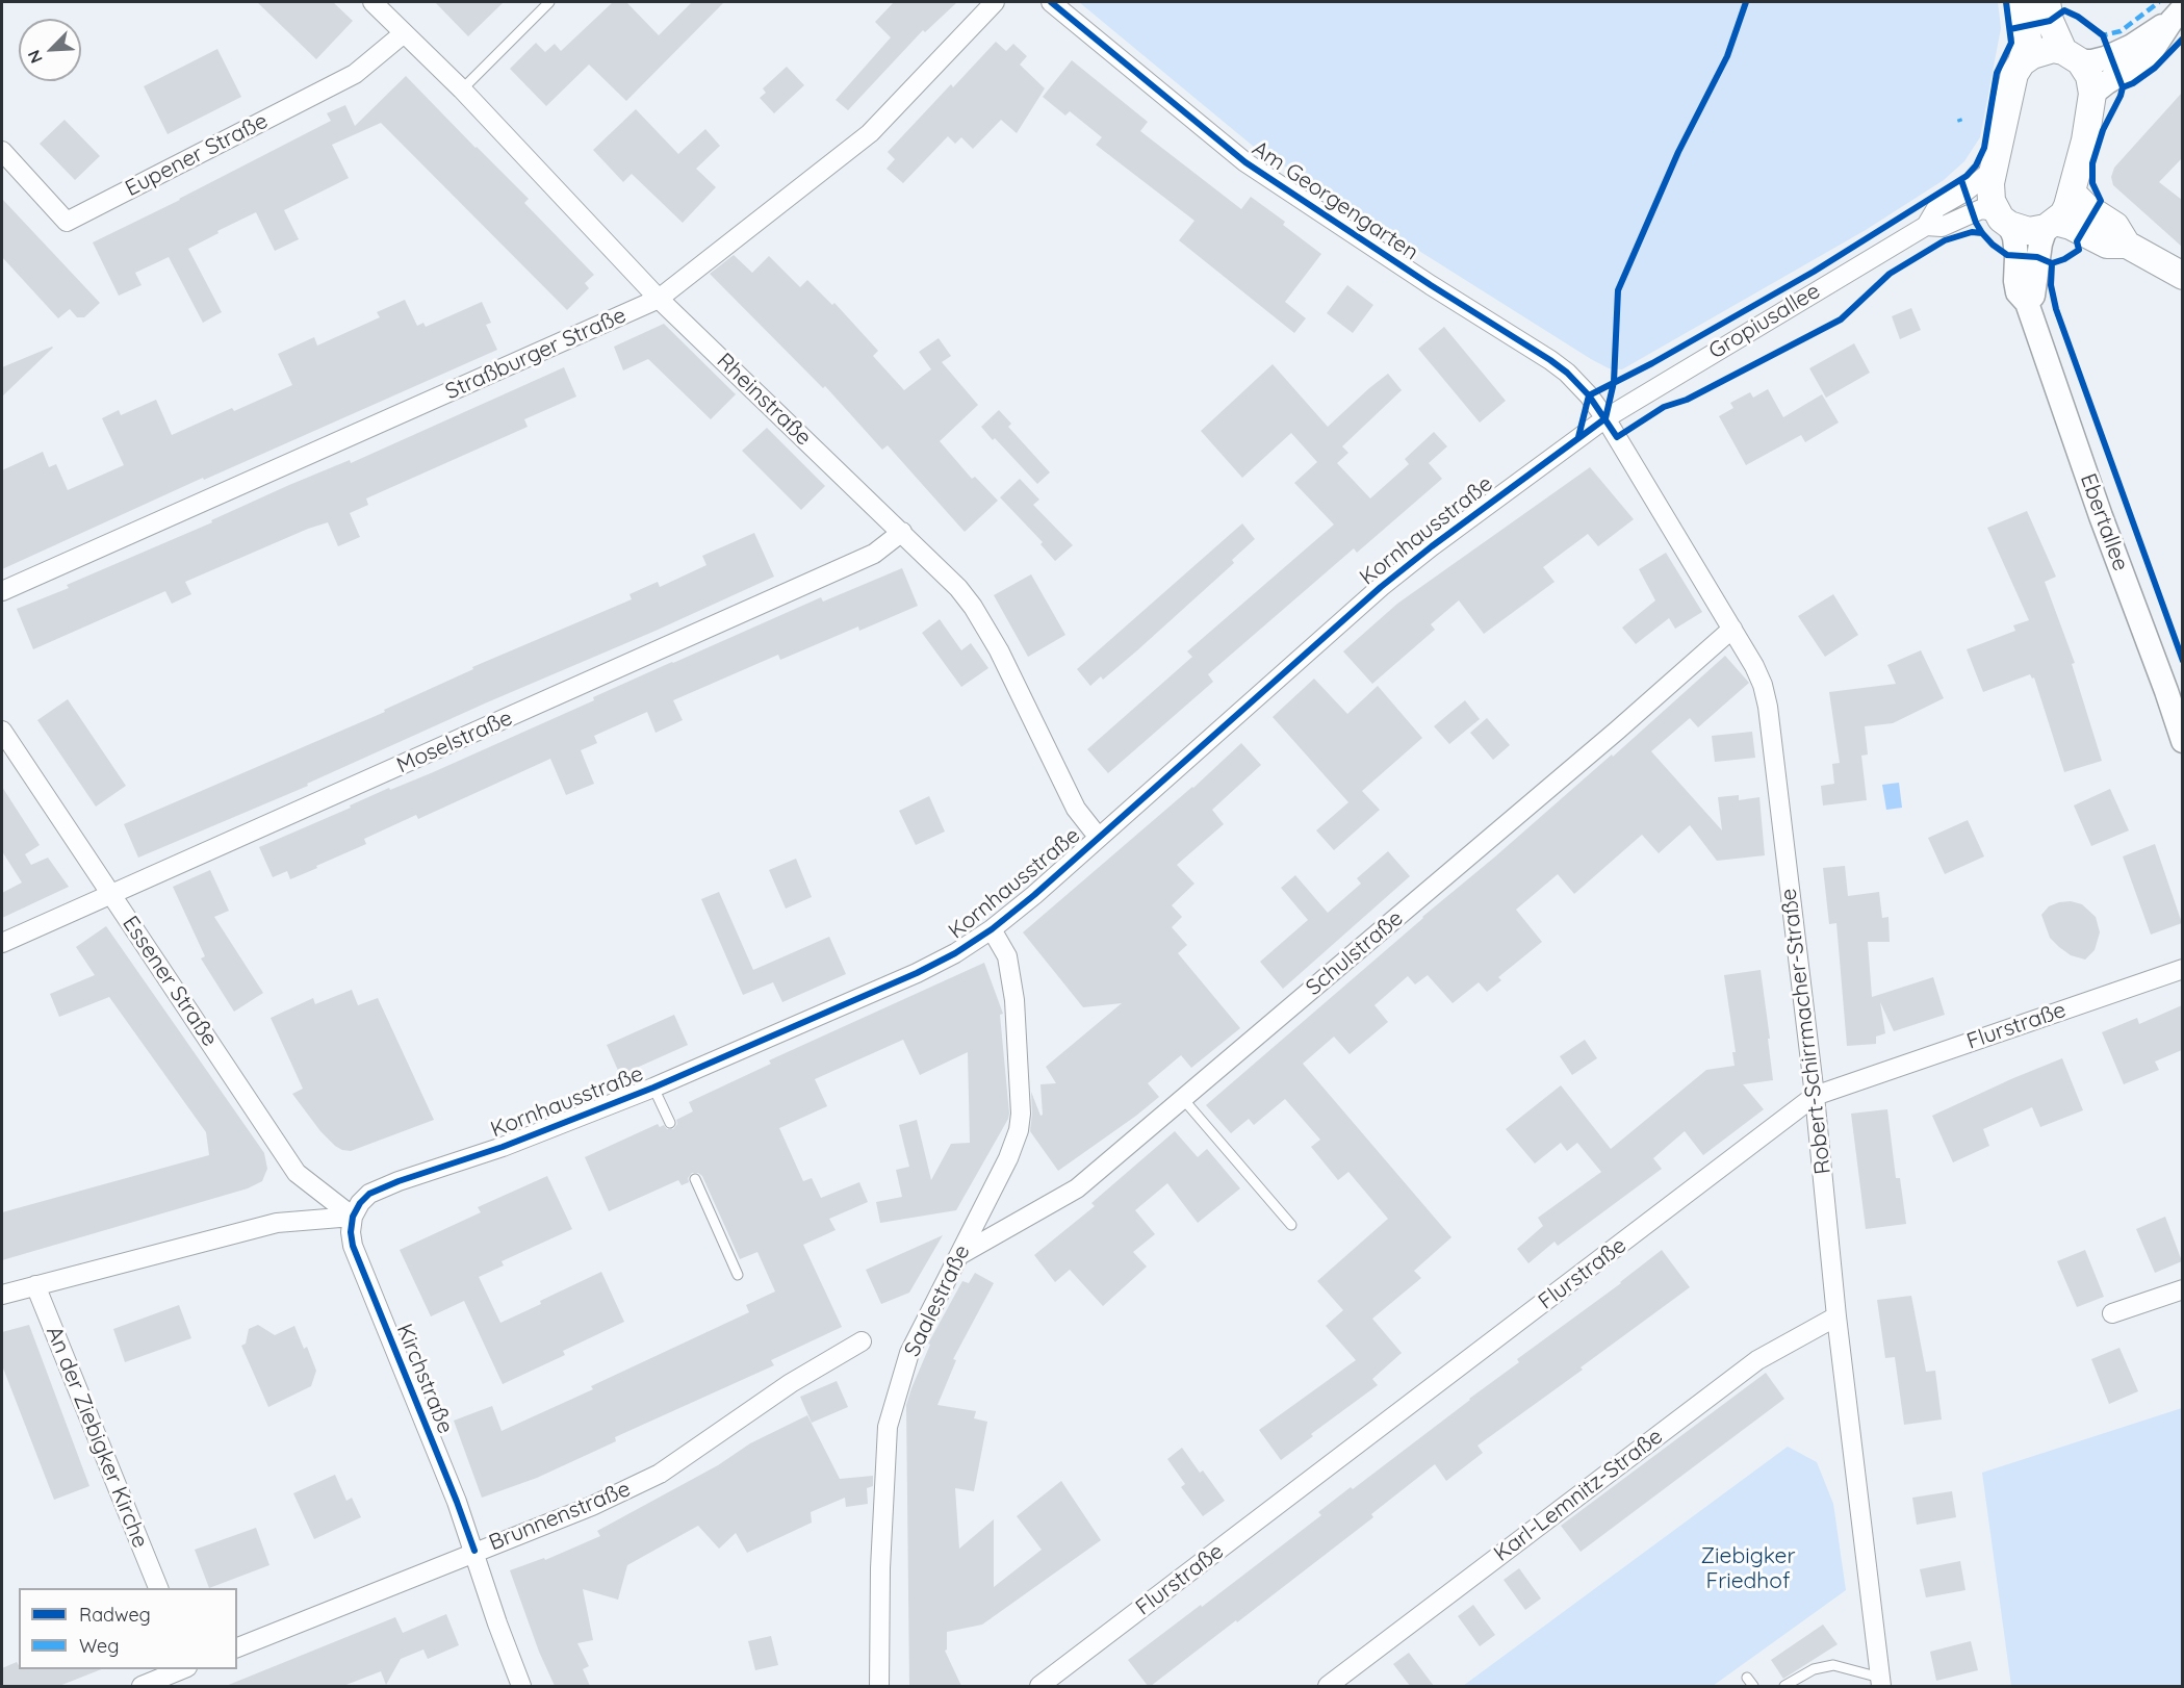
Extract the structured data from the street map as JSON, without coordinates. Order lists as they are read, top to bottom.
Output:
{
  "streets": {
    "street": [
      "Eupener Straße",
      "Am Georgengarten",
      "Gropiusallee",
      "Straßburger Straße",
      "Rheinstraße",
      "Ebertallee",
      "Kornhausstraße",
      "Moselstraße",
      "Schulstraße",
      "Essener Straße",
      "Flurstraße",
      "Robert-Schirrmacher-Straße",
      "Saalestraße",
      "Kirchstraße",
      "An der Ziebigker Kirche",
      "Karl-Lemnitz-Straße",
      "Brunnenstraße"
    ]
  },
  "crossings": [
    ["Eupener Straße", "Rheinstraße"],
    ["Am Georgengarten", "Gropiusallee"],
    ["Am Georgengarten", "Kornhausstraße"],
    ["Am Georgengarten", "Robert-Schirrmacher-Straße"],
    ["Gropiusallee", "Ebertallee"],
    ["Gropiusallee", "Kornhausstraße"],
    ["Gropiusallee", "Robert-Schirrmacher-Straße"],
    ["Straßburger Straße", "Rheinstraße"],
    ["Rheinstraße", "Kornhausstraße"],
    ["Rheinstraße", "Moselstraße"],
    ["Kornhausstraße", "Essener Straße"],
    ["Kornhausstraße", "Robert-Schirrmacher-Straße"],
    ["Kornhausstraße", "Saalestraße"],
    ["Kornhausstraße", "Kirchstraße"],
    ["Moselstraße", "Essener Straße"],
    ["Schulstraße", "Robert-Schirrmacher-Straße"],
    ["Schulstraße", "Saalestraße"],
    ["Essener Straße", "Kirchstraße"],
    ["Flurstraße", "Robert-Schirrmacher-Straße"],
    ["Robert-Schirrmacher-Straße", "Karl-Lemnitz-Straße"],
    ["Kirchstraße", "Brunnenstraße"]
  ],
  "parks": ["Ziebigker Friedhof"],
  "legend": ["Radweg", "Weg"],
  "north": "bottom left"
}
